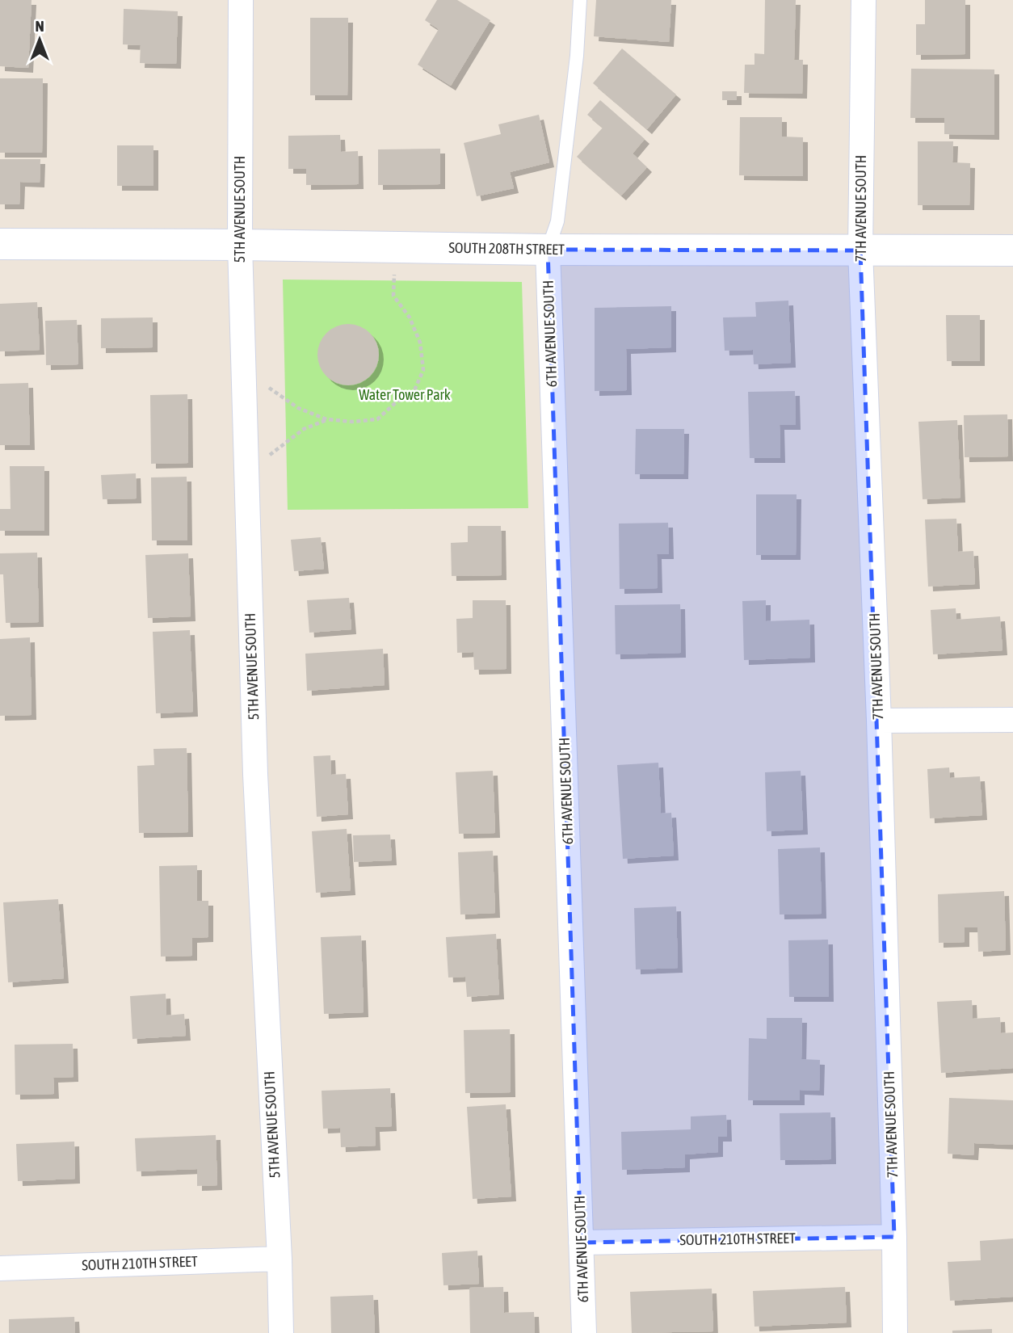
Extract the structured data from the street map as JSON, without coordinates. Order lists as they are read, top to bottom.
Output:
{
  "streets": {
    "street": [
      "7TH AVENUE SOUTH",
      "5TH AVENUE SOUTH",
      "SOUTH 208TH STREET",
      "6TH AVENUE SOUTH",
      "SOUTH 210TH STREET"
    ]
  },
  "crossings": [
    ["7TH AVENUE SOUTH", "SOUTH 208TH STREET"],
    ["7TH AVENUE SOUTH", "SOUTH 210TH STREET"],
    ["5TH AVENUE SOUTH", "SOUTH 208TH STREET"],
    ["5TH AVENUE SOUTH", "SOUTH 210TH STREET"],
    ["SOUTH 208TH STREET", "6TH AVENUE SOUTH"],
    ["6TH AVENUE SOUTH", "SOUTH 210TH STREET"]
  ],
  "parks": ["Water Tower Park"],
  "north": "top"
}
